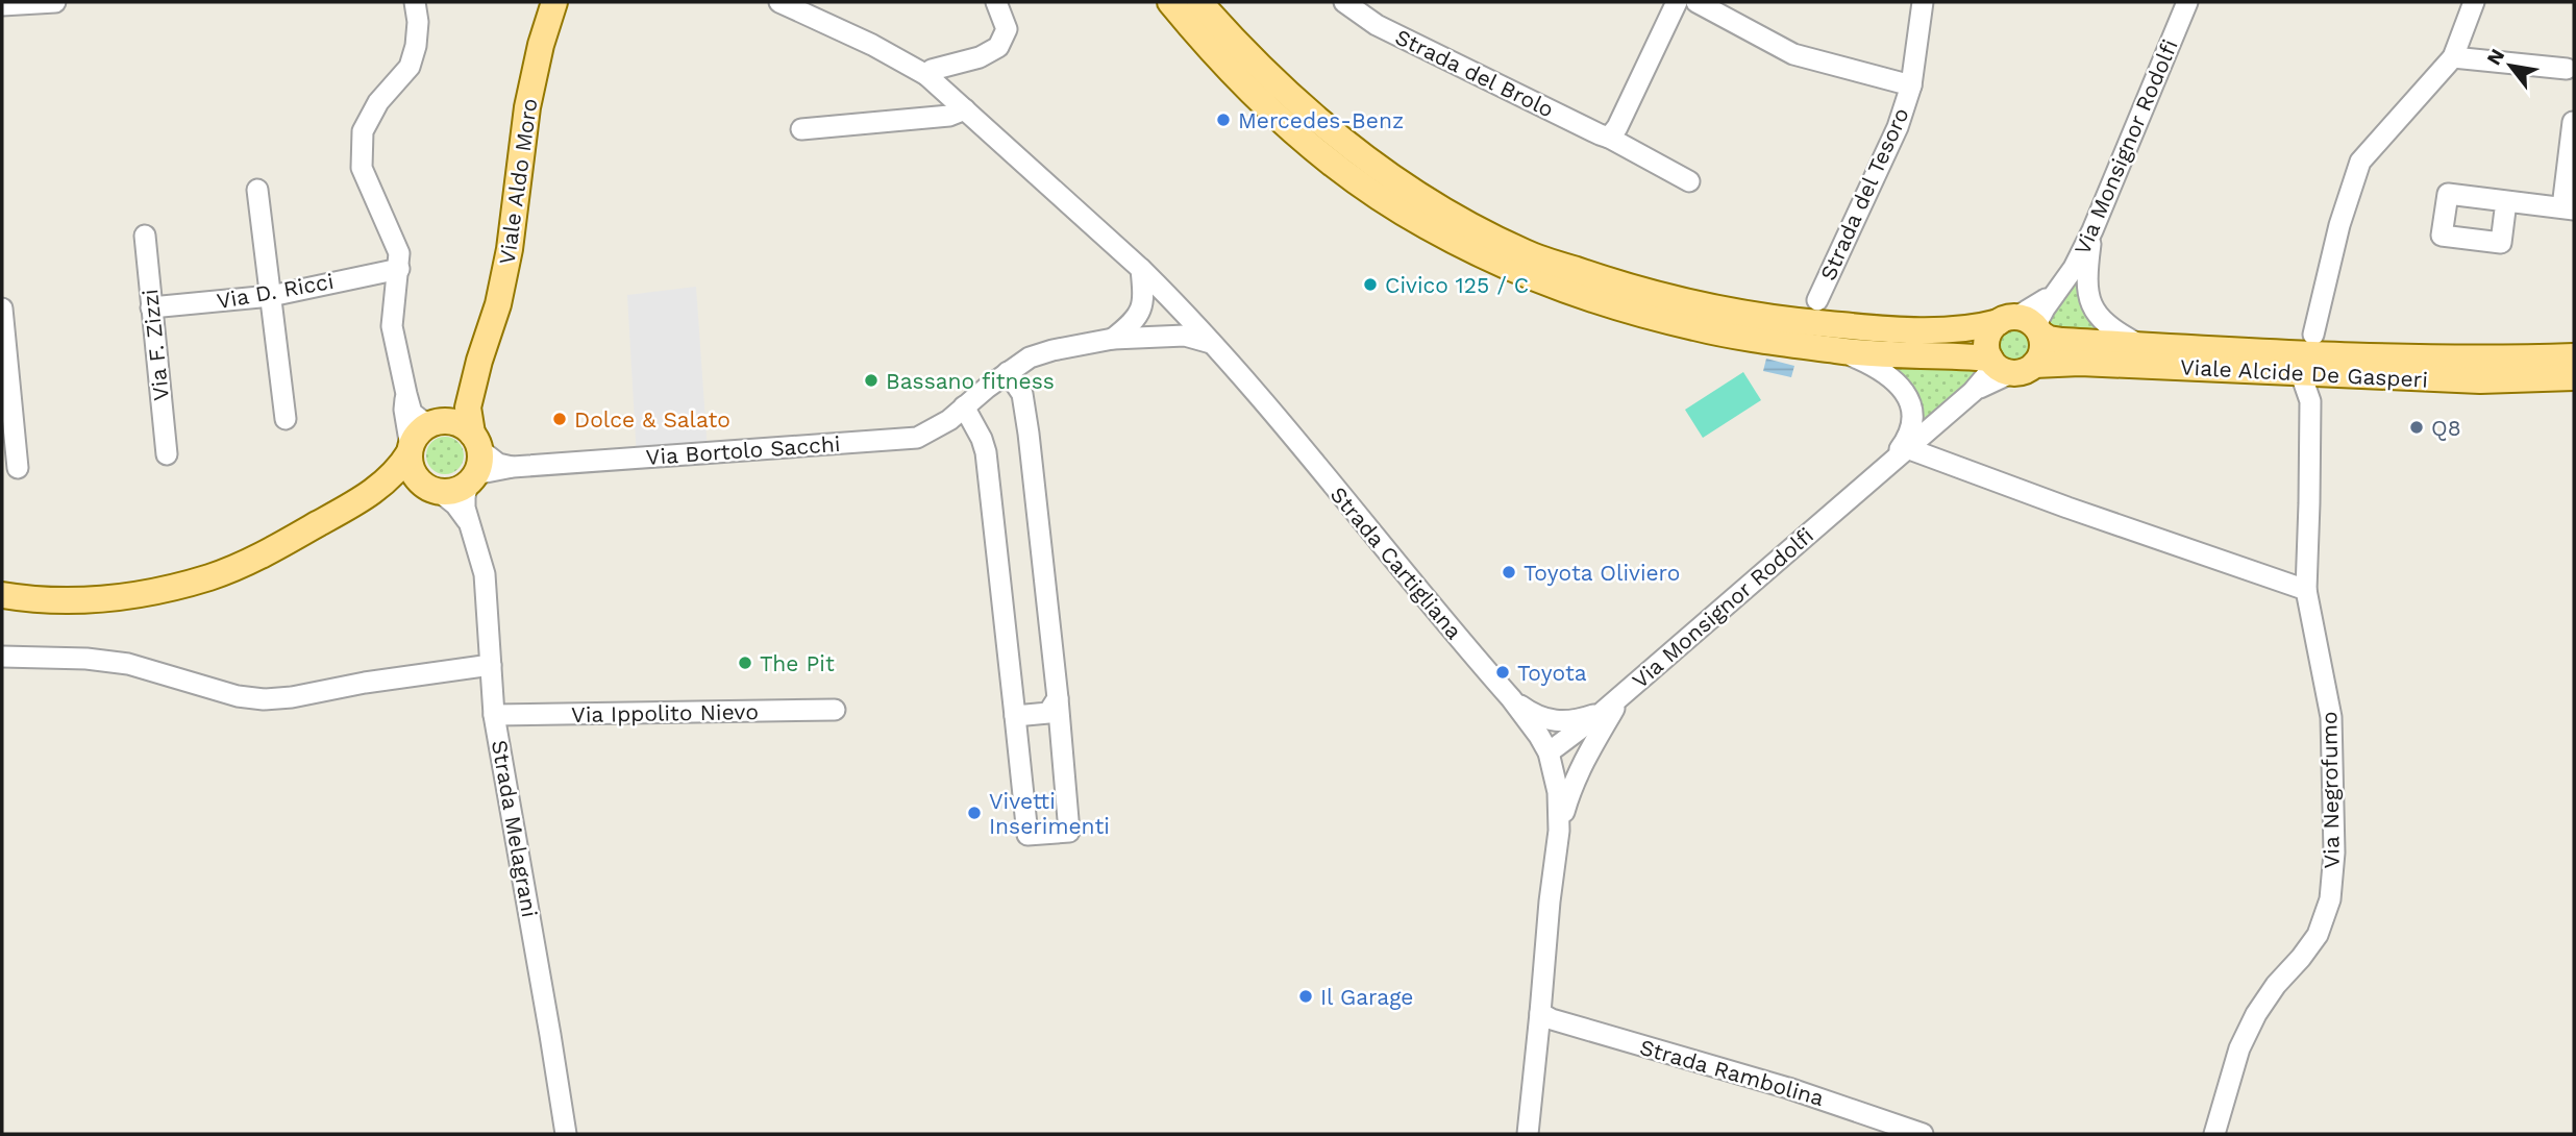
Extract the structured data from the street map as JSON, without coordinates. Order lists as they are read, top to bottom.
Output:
{
  "streets": {
    "main road": ["Viale Aldo Moro", "Viale Alcide De Gasperi"],
    "street": [
      "Strada del Brolo",
      "Via Monsignor Rodolfi",
      "Strada del Tesoro",
      "Via D. Ricci",
      "Via F. Zizzi",
      "Via Bortolo Sacchi",
      "Strada Cartigliana",
      "Via Ippolito Nievo",
      "Via Negrofumo",
      "Strada Melagrani",
      "Strada Rambolina"
    ]
  },
  "crossings": [
    ["Via Monsignor Rodolfi", "Viale Alcide De Gasperi"],
    ["Via Monsignor Rodolfi", "Strada Cartigliana"],
    ["Viale Aldo Moro", "Via Bortolo Sacchi"],
    ["Viale Aldo Moro", "Strada Melagrani"],
    ["Via D. Ricci", "Via F. Zizzi"],
    ["Viale Alcide De Gasperi", "Via Negrofumo"],
    ["Via Bortolo Sacchi", "Strada Cartigliana"],
    ["Via Bortolo Sacchi", "Strada Melagrani"],
    ["Strada Cartigliana", "Strada Rambolina"],
    ["Via Ippolito Nievo", "Strada Melagrani"]
  ],
  "places": [
    "Mercedes-Benz",
    "Civico 125 / C",
    "Bassano fitness",
    "Dolce & Salato",
    "Q8",
    "Toyota Oliviero",
    "The Pit",
    "Toyota",
    "Vivetti Inserimenti",
    "Il Garage"
  ],
  "north": "top left"
}
